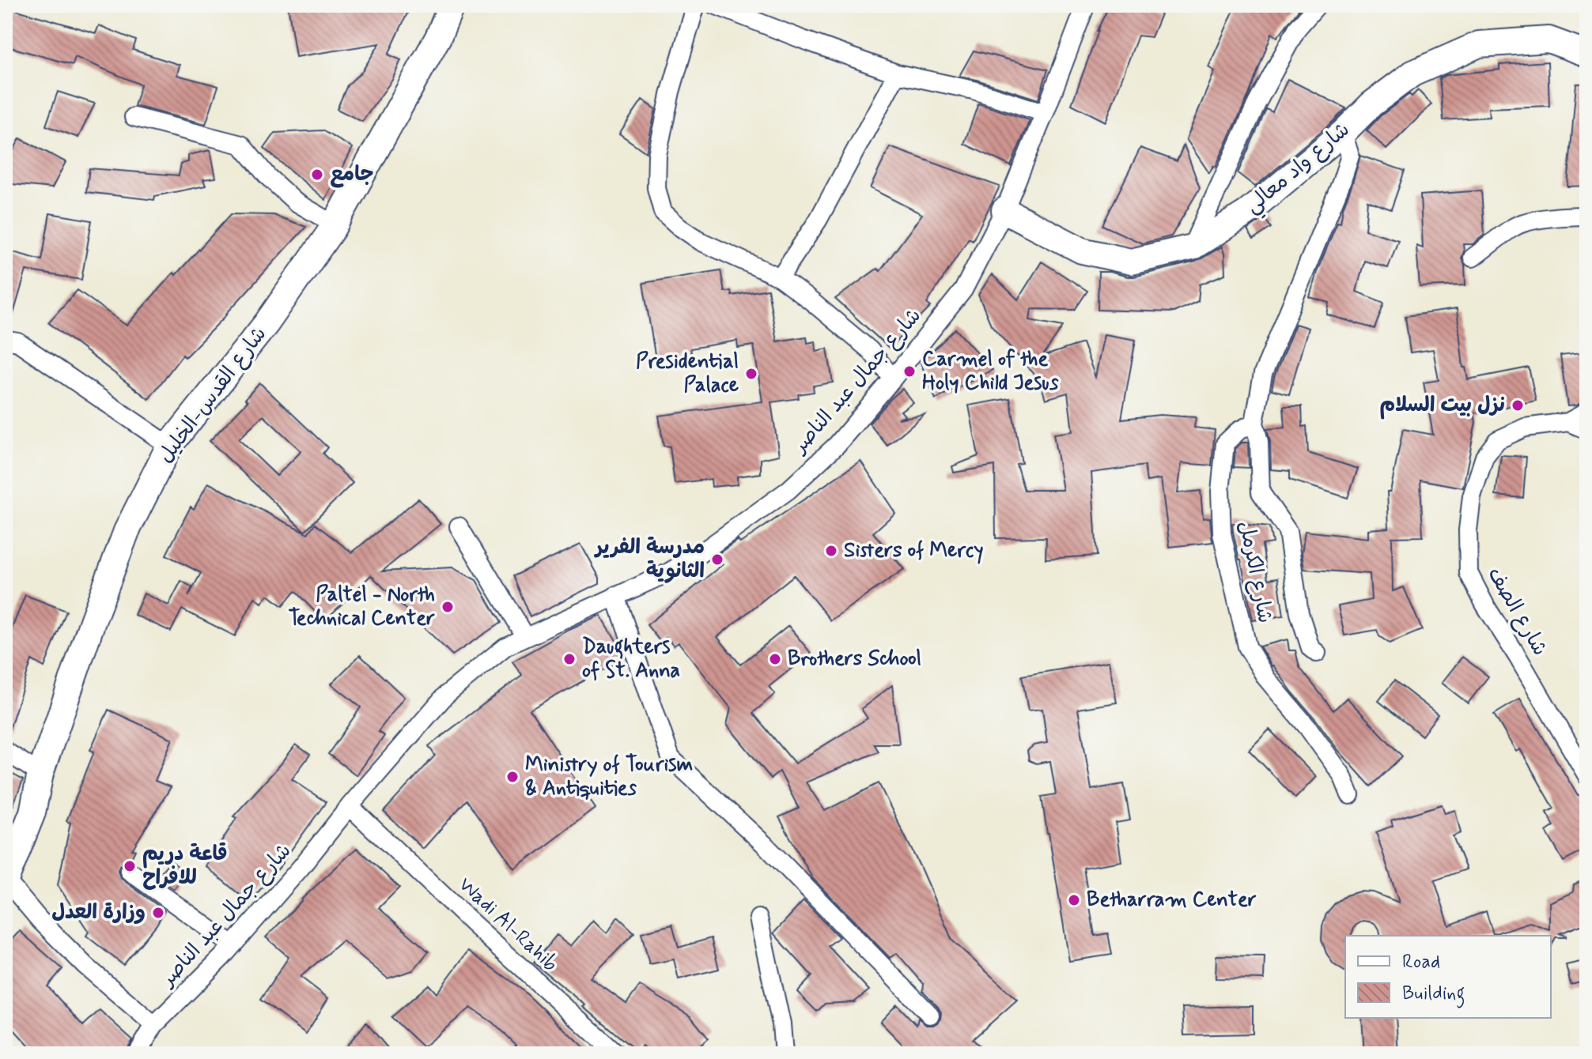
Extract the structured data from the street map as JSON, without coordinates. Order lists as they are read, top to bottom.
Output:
{
  "streets": {
    "main road": ["شارع واد معالي", "شارع القدس-الخليل"],
    "street": [
      "شارع جمال عبد الناصر",
      "شارع الكرمل",
      "شارع الصف",
      "Wadi Al-Rahib"
    ]
  },
  "crossings": [
    ["شارع واد معالي", "شارع جمال عبد الناصر"],
    ["شارع جمال عبد الناصر", "Wadi Al-Rahib"]
  ],
  "places": [
    "جامع",
    "Carmel of the Holy Child Jesus",
    "Presidential Palace",
    "نزل بيت السلام",
    "Sisters of Mercy",
    "مدرسة الفرير الثانوية",
    "Paltel - North Technical Center",
    "Daughters of St. Anna",
    "Brothers School",
    "Ministry of Tourism & Antiquities",
    "قاعة دريم للافراح",
    "Betharram Center",
    "وزارة العدل"
  ],
  "legend": ["Road", "Building"]
}
